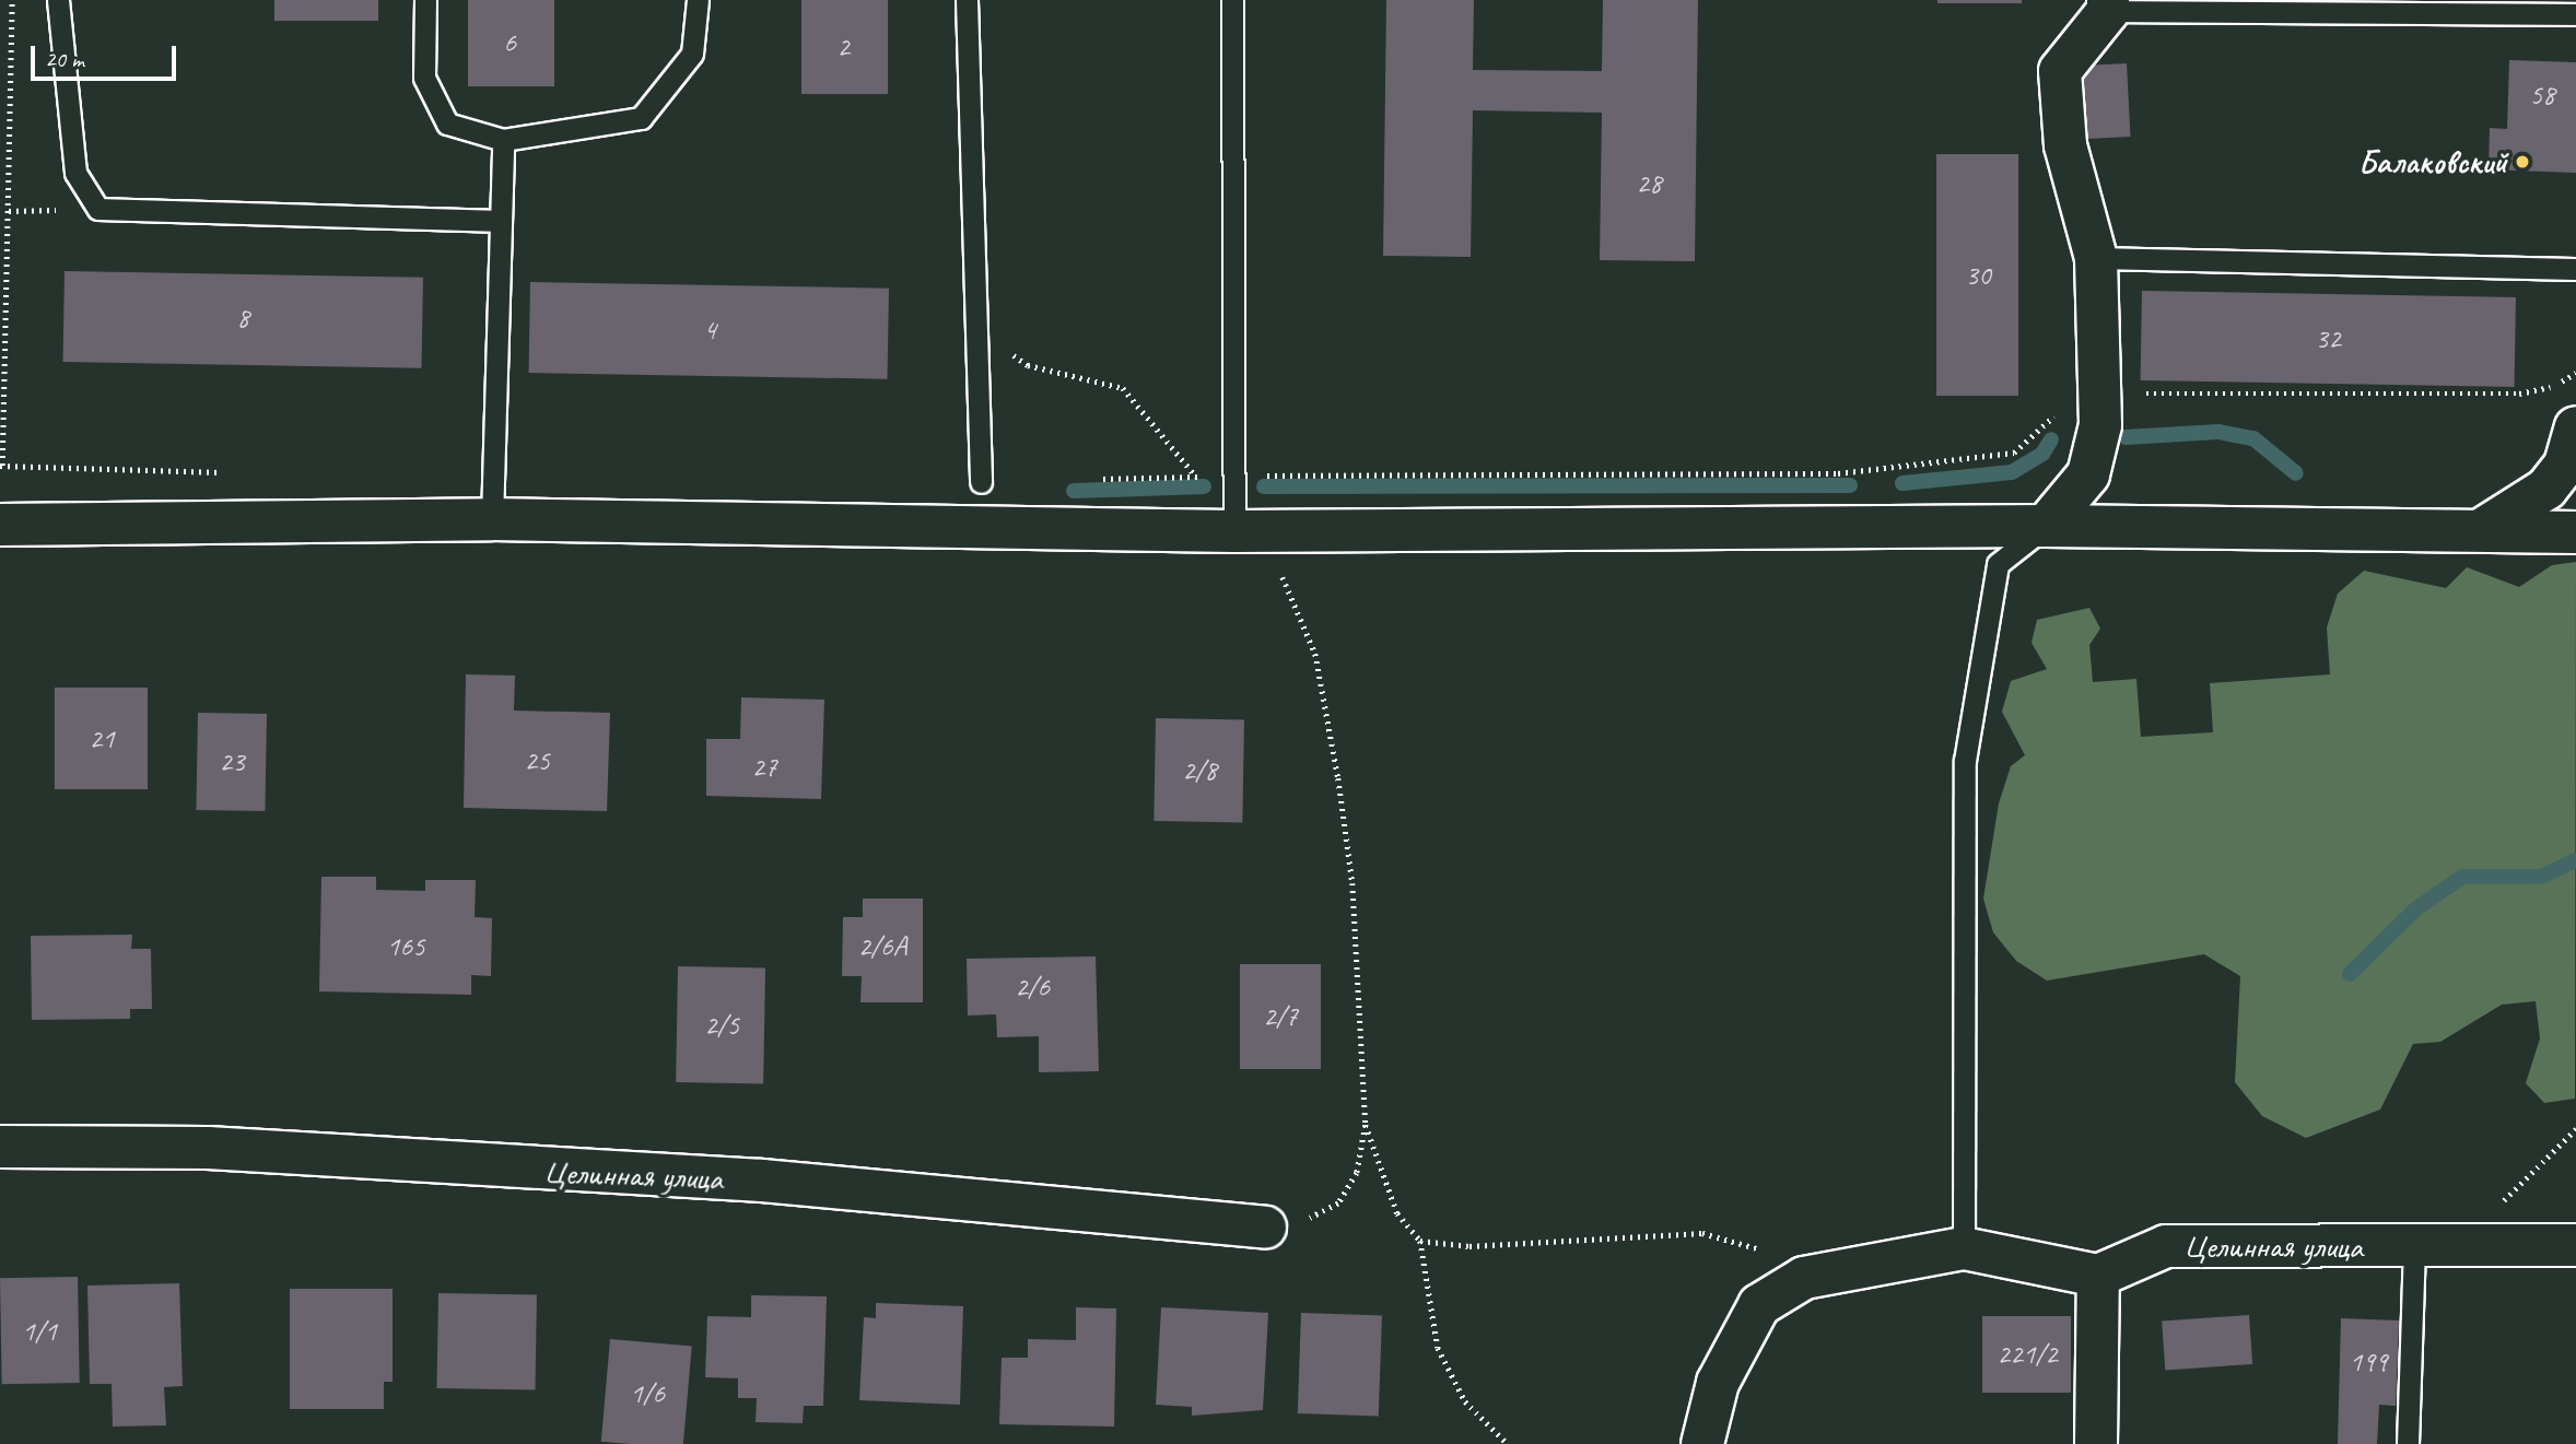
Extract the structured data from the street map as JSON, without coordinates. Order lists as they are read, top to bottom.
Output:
{
  "streets": {
    "street": ["Целинная улица"]
  },
  "places": ["Балаковский"],
  "house_numbers": [
    "6",
    "2",
    "58",
    "28",
    "30",
    "8",
    "4",
    "32",
    "21",
    "25",
    "23",
    "27",
    "2/8",
    "165",
    "2/6А",
    "2/6",
    "2/7",
    "2/5",
    "1/1",
    "221/2",
    "199",
    "1/6"
  ],
  "scale_bar": "20 m"
}
